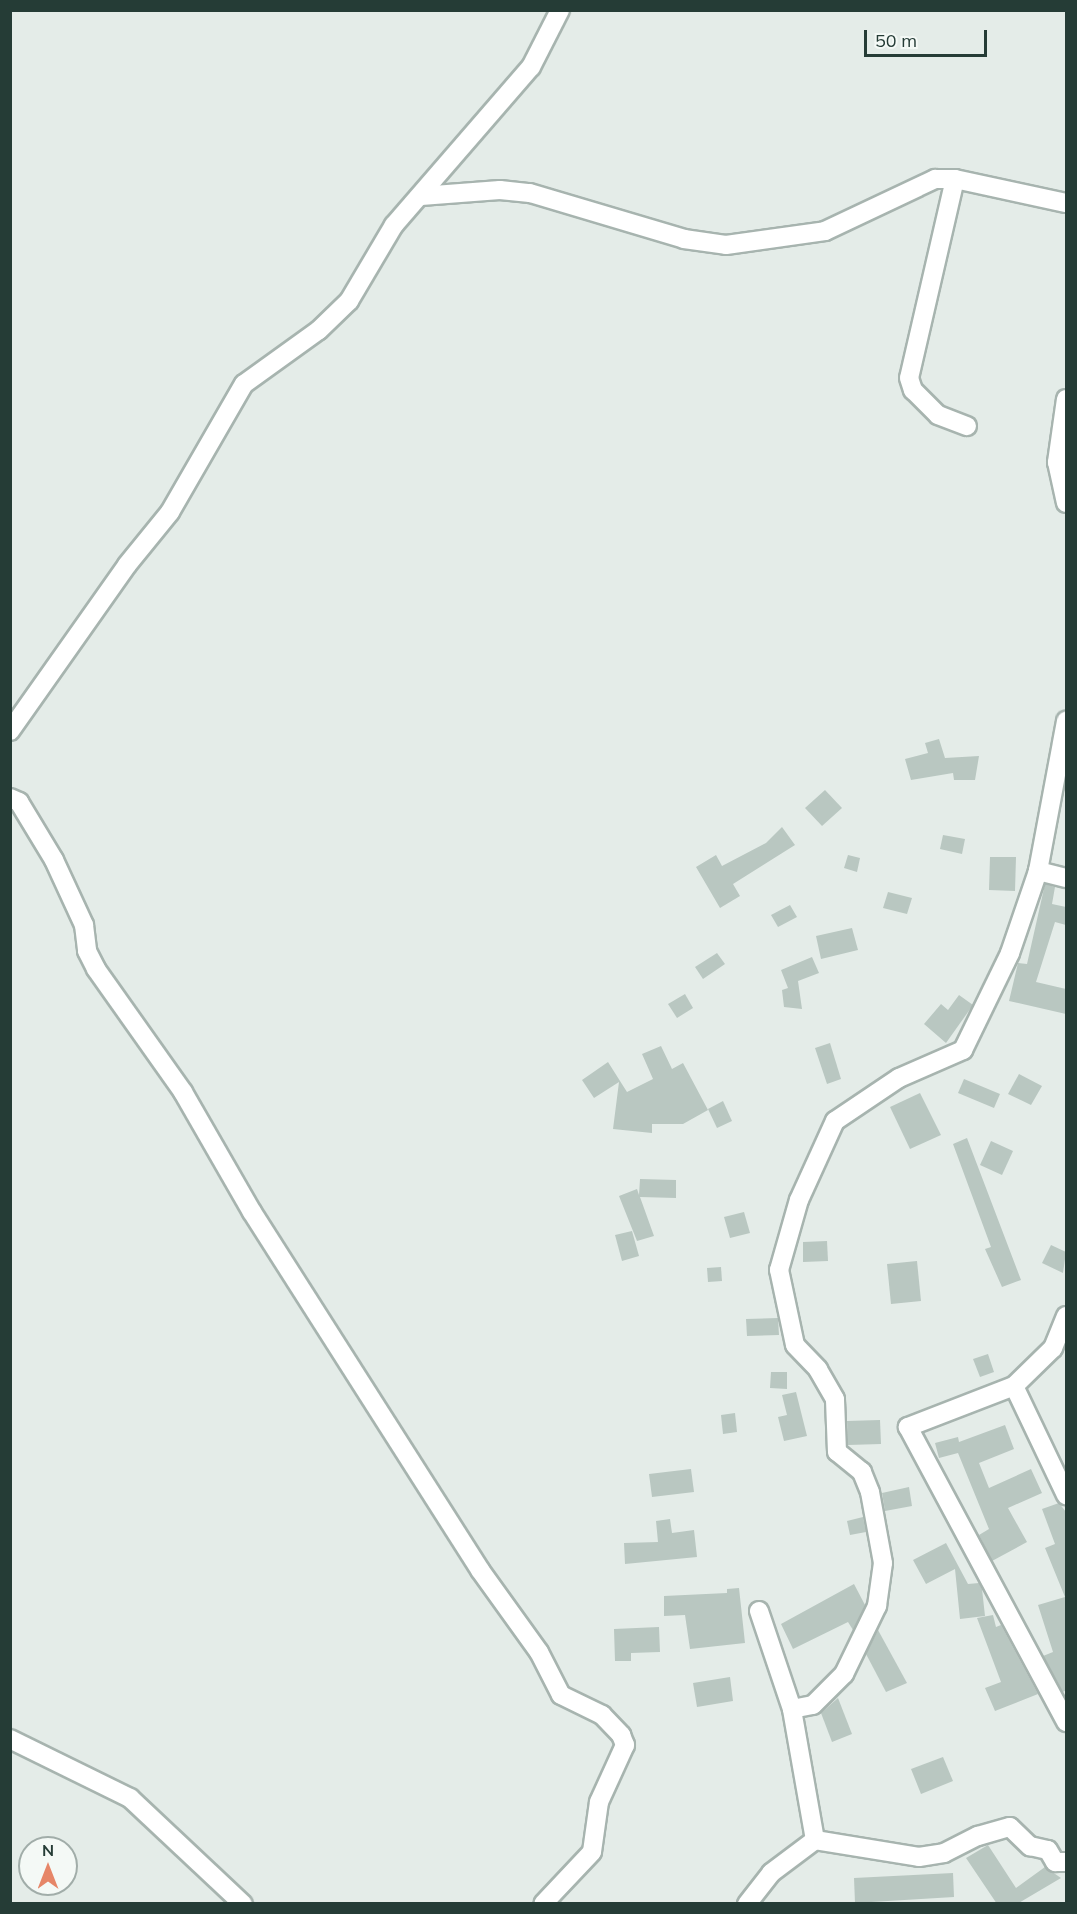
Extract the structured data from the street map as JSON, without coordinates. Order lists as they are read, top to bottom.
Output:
{
  "scale_bar": "50 m",
  "north": "top"
}
